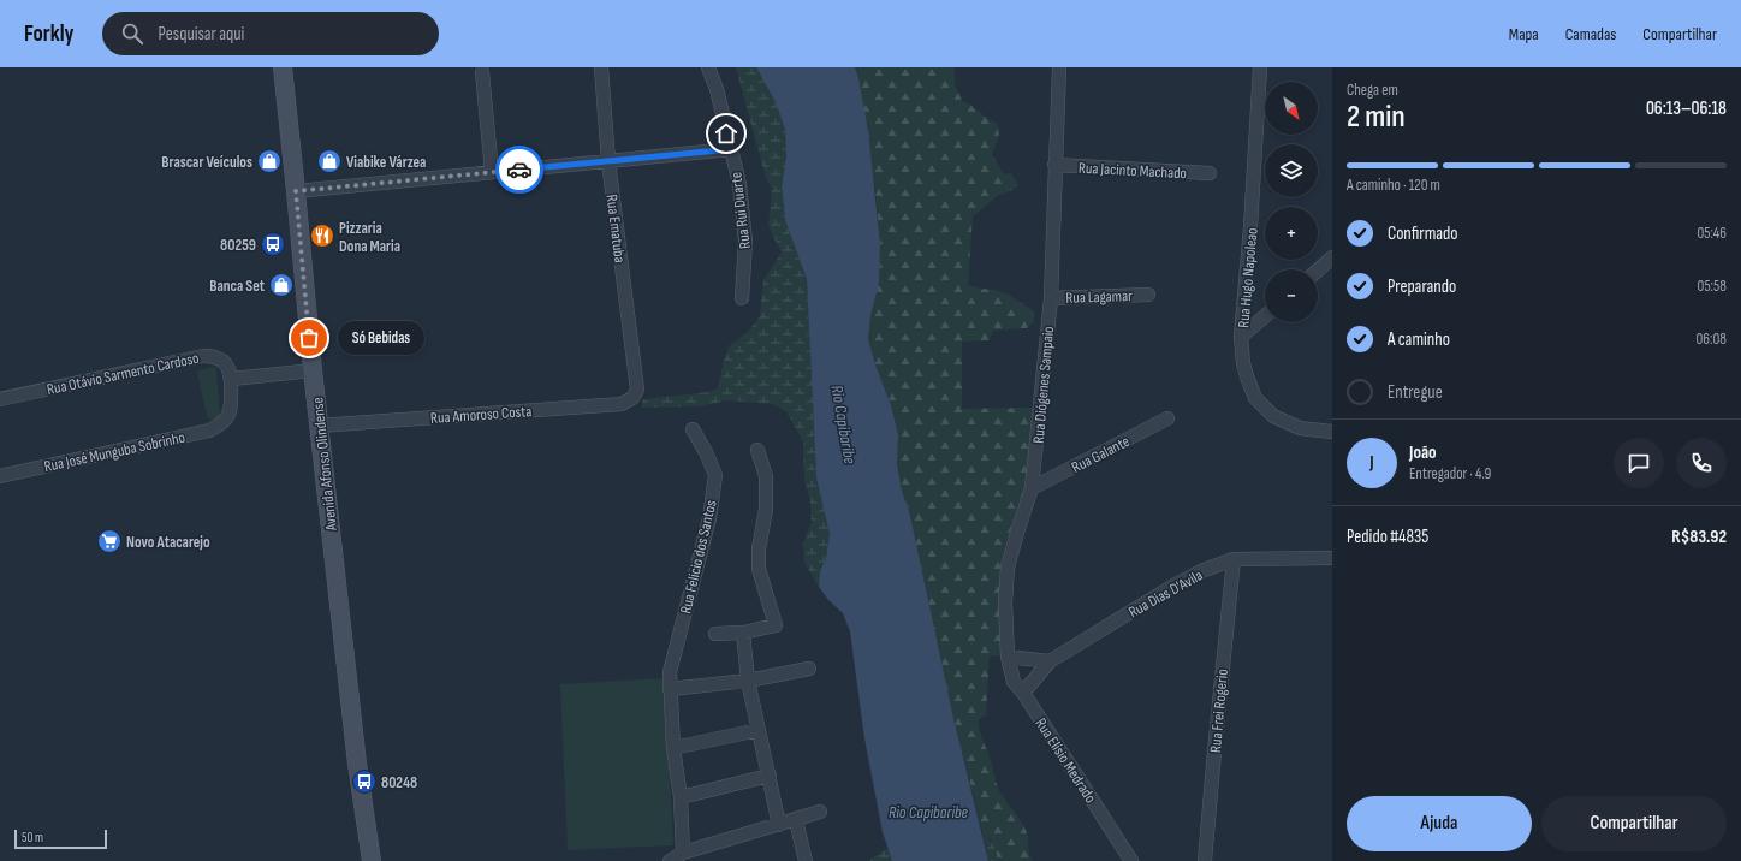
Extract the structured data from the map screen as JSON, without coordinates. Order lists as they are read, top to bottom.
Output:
{
  "streets": {
    "main road": ["Avenida Afonso Olindense"],
    "street": [
      "Rua Jacinto Machado",
      "Rua Rui Duarte",
      "Rua Ematuba",
      "Rua Hugo Napoleao",
      "Rua Lagamar",
      "Rua Otávio Sarmento Cardoso",
      "Rua Diógenes Sampaio",
      "Rua Amoroso Costa",
      "Rua José Munguba Sobrinho",
      "Rua Galante",
      "Rua Felicio dos Santos",
      "Rua Dias D'Avila",
      "Rua Frei Rogerio",
      "Rua Elísio Medrado"
    ]
  },
  "crossings": [
    ["Rua Jacinto Machado", "Rua Diógenes Sampaio"],
    ["Rua Ematuba", "Rua Amoroso Costa"],
    ["Rua Lagamar", "Rua Diógenes Sampaio"],
    ["Rua Otávio Sarmento Cardoso", "Rua José Munguba Sobrinho"],
    ["Rua Diógenes Sampaio", "Rua Galante"],
    ["Rua Diógenes Sampaio", "Rua Elísio Medrado"],
    ["Rua Amoroso Costa", "Avenida Afonso Olindense"],
    ["Rua Dias D'Avila", "Rua Frei Rogerio"],
    ["Rua Dias D'Avila", "Rua Elísio Medrado"]
  ],
  "water": ["Rio Capibaribe"],
  "places": {
    "shop": ["Brascar Veículos", "Viabike Várzea", "Banca Set"],
    "restaurant": ["Pizzaria Dona Maria"],
    "bus stop": ["80259", "80248"],
    "other": ["Só Bebidas"],
    "supermarket": ["Novo Atacarejo"]
  },
  "scale_bar": "50 m",
  "north": "bottom right",
  "page": {
    "header": "Forkly",
    "search": "Pesquisar aqui",
    "nav": ["Mapa", "Camadas", "Compartilhar"],
    "heading": ["2 min", "Chega em", "06:13–06:18"],
    "panel": [
      "João",
      "Entregador · 4.9",
      "Pedido #4835",
      "R$83.92"
    ],
    "map_buttons": ["+", "−"],
    "bar": "A caminho · 120 m",
    "list": [
      ["Confirmado", "05:46"],
      ["Preparando", "05:58"],
      ["A caminho", "06:08"],
      "Entregue"
    ],
    "bubble": "Só Bebidas",
    "round": "J",
    "buttons": ["Ajuda", "Compartilhar"],
    "scale": "50 m"
  }
}
